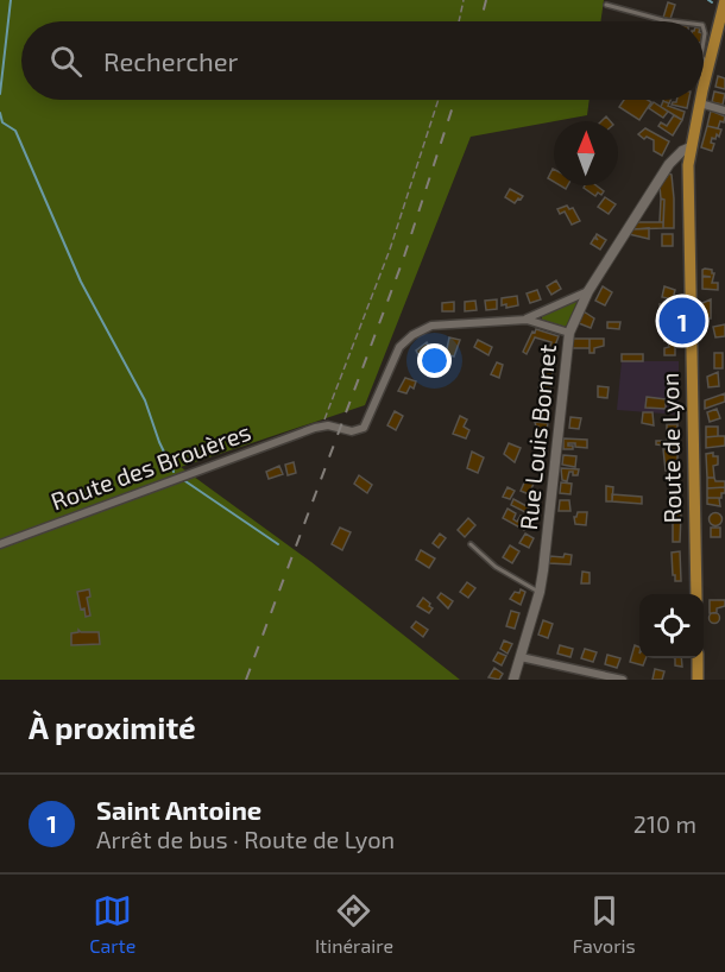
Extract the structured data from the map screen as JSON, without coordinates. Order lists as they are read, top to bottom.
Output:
{
  "streets": {
    "main road": ["Route de Lyon"],
    "street": ["Rue Louis Bonnet", "Route des Brouères"]
  },
  "crossings": [
    ["Rue Louis Bonnet", "Route de Lyon"]
  ],
  "north": "top",
  "page": {
    "search": "Rechercher",
    "pins": "1",
    "heading": "À proximité",
    "list": [
      {
        "mark": "1",
        "name": "Saint Antoine",
        "note": "Arrêt de bus · Route de Lyon",
        "value": "210 m"
      }
    ],
    "nav": ["Carte", "Itinéraire", "Favoris"]
  }
}
